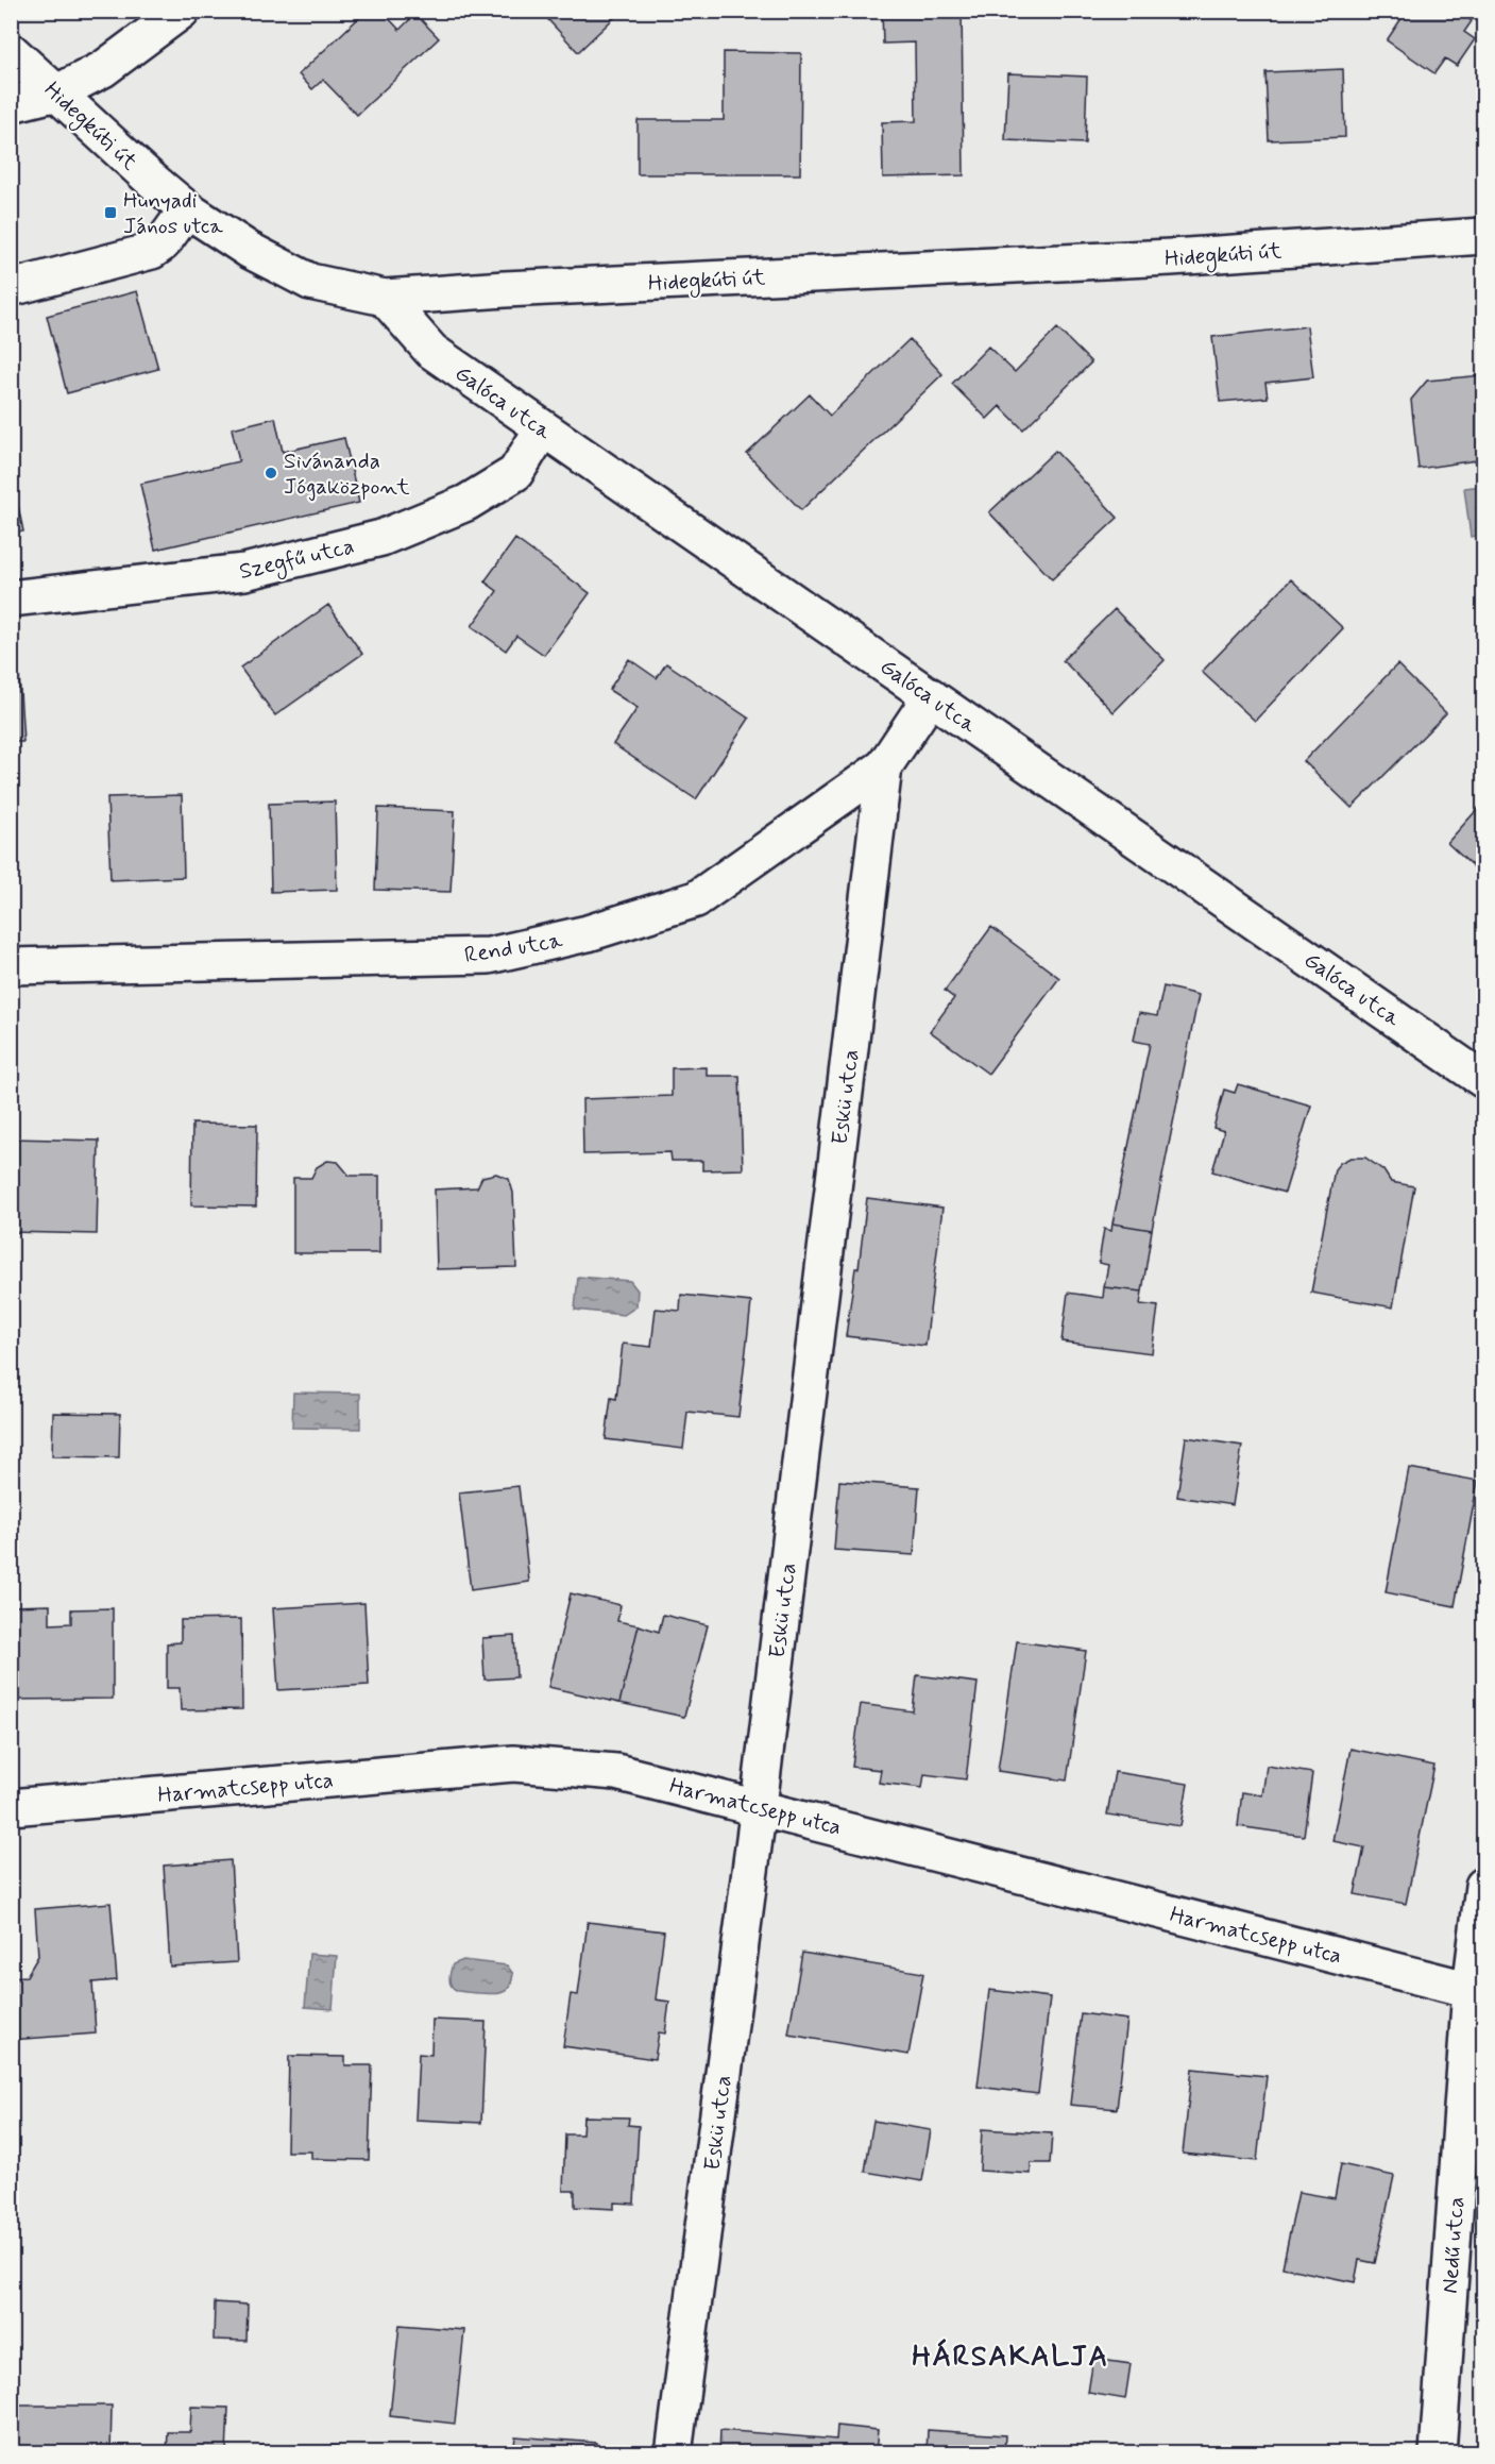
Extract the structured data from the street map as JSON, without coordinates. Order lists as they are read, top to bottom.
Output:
{
  "streets": {
    "street": [
      "Hidegkúti út",
      "Galóca utca",
      "Szegfű utca",
      "Rend utca",
      "Eskü utca",
      "Harmatcsepp utca",
      "Nedű utca"
    ]
  },
  "crossings": [
    ["Hidegkúti út", "Galóca utca"],
    ["Galóca utca", "Szegfű utca"],
    ["Galóca utca", "Rend utca"],
    ["Rend utca", "Eskü utca"],
    ["Eskü utca", "Harmatcsepp utca"],
    ["Harmatcsepp utca", "Nedű utca"]
  ],
  "districts": ["HÁRSAKALJA"],
  "places": {
    "transit": ["Hunyadi János utca"],
    "other": ["Sivánanda Jógaközpont"]
  }
}
